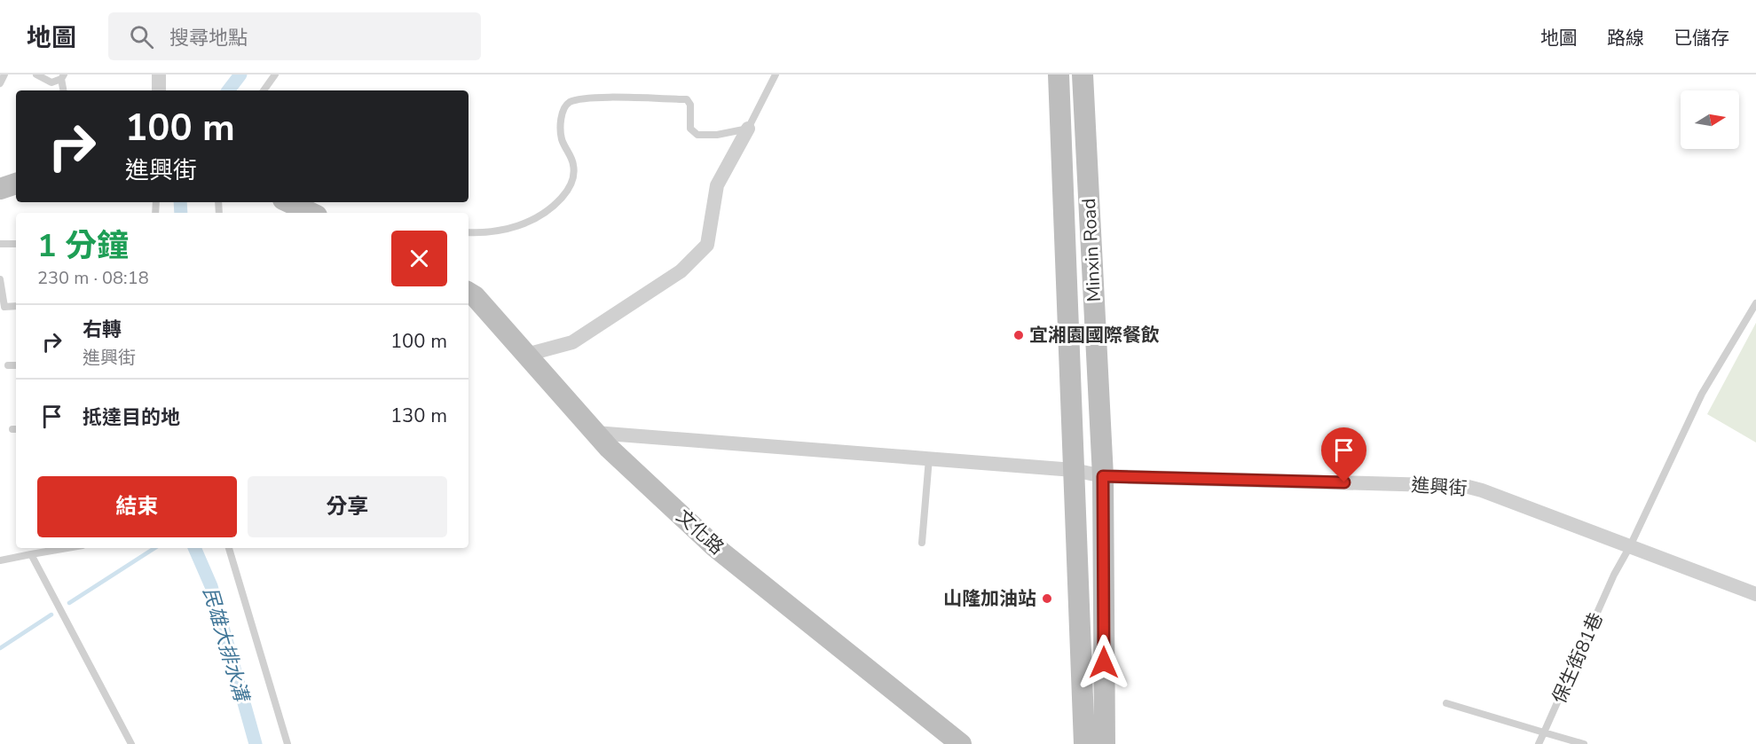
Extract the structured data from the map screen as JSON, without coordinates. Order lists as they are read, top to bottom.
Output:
{
  "streets": {
    "main road": ["Minxin Road", "文化路"],
    "street": ["進興街"],
    "lane": ["保生街81巷"]
  },
  "crossings": [
    ["Minxin Road", "進興街"],
    ["進興街", "文化路"],
    ["進興街", "保生街81巷"]
  ],
  "water": ["民雄大排水溝"],
  "places": ["宜湘園國際餐飲", "山隆加油站"],
  "north": "right",
  "page": {
    "header": "地圖",
    "search": "搜尋地點",
    "nav": ["地圖", "路線", "已儲存"],
    "turn": ["100 m", "進興街"],
    "heading": ["1 分鐘", "230 m · 08:18"],
    "list": [
      {
        "name": "右轉",
        "note": "進興街",
        "value": "100 m"
      },
      {
        "name": "抵達目的地",
        "value": "130 m"
      }
    ],
    "buttons": ["結束", "分享"]
  }
}
